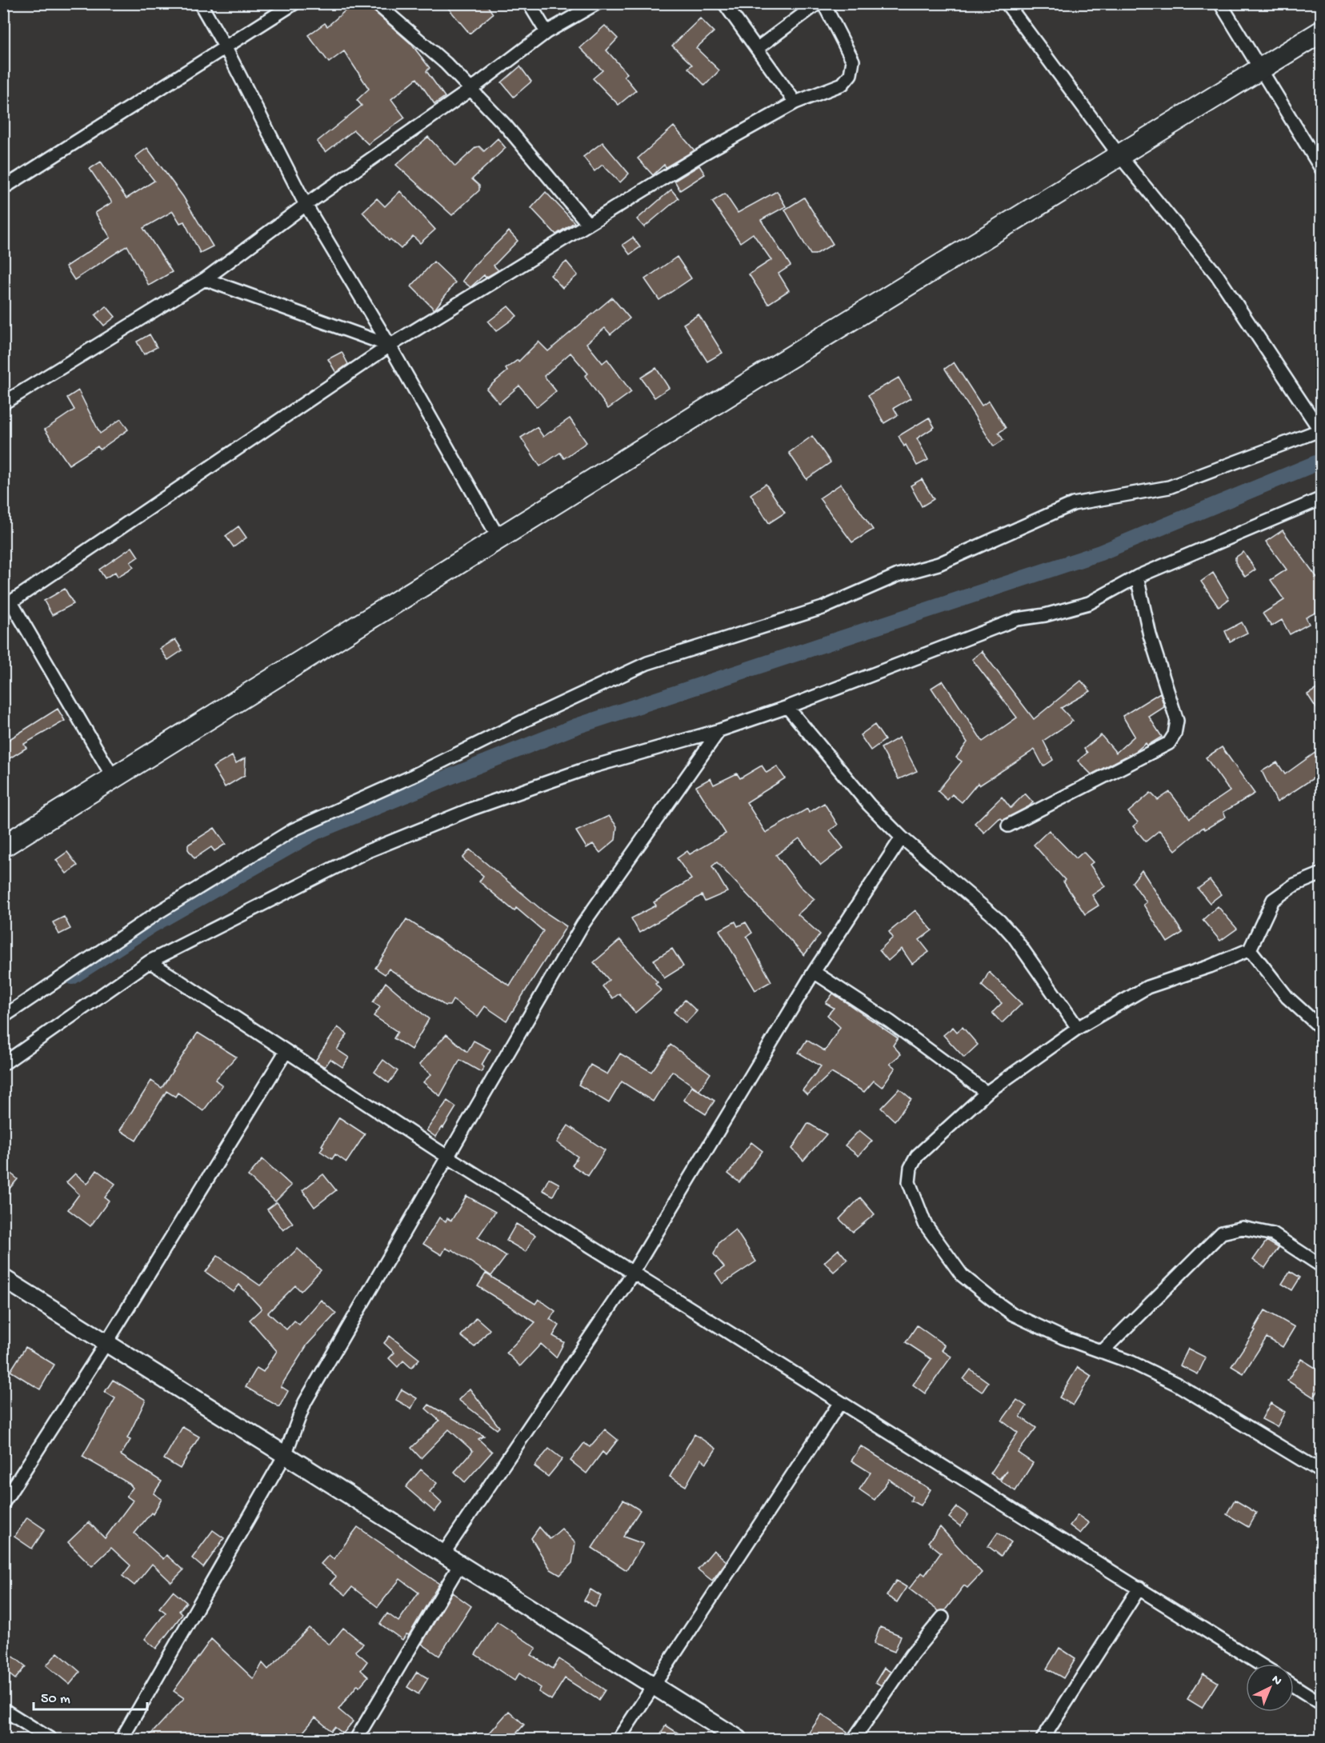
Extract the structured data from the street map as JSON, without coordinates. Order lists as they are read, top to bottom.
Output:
{
  "scale_bar": "50 m",
  "north": "top right"
}
